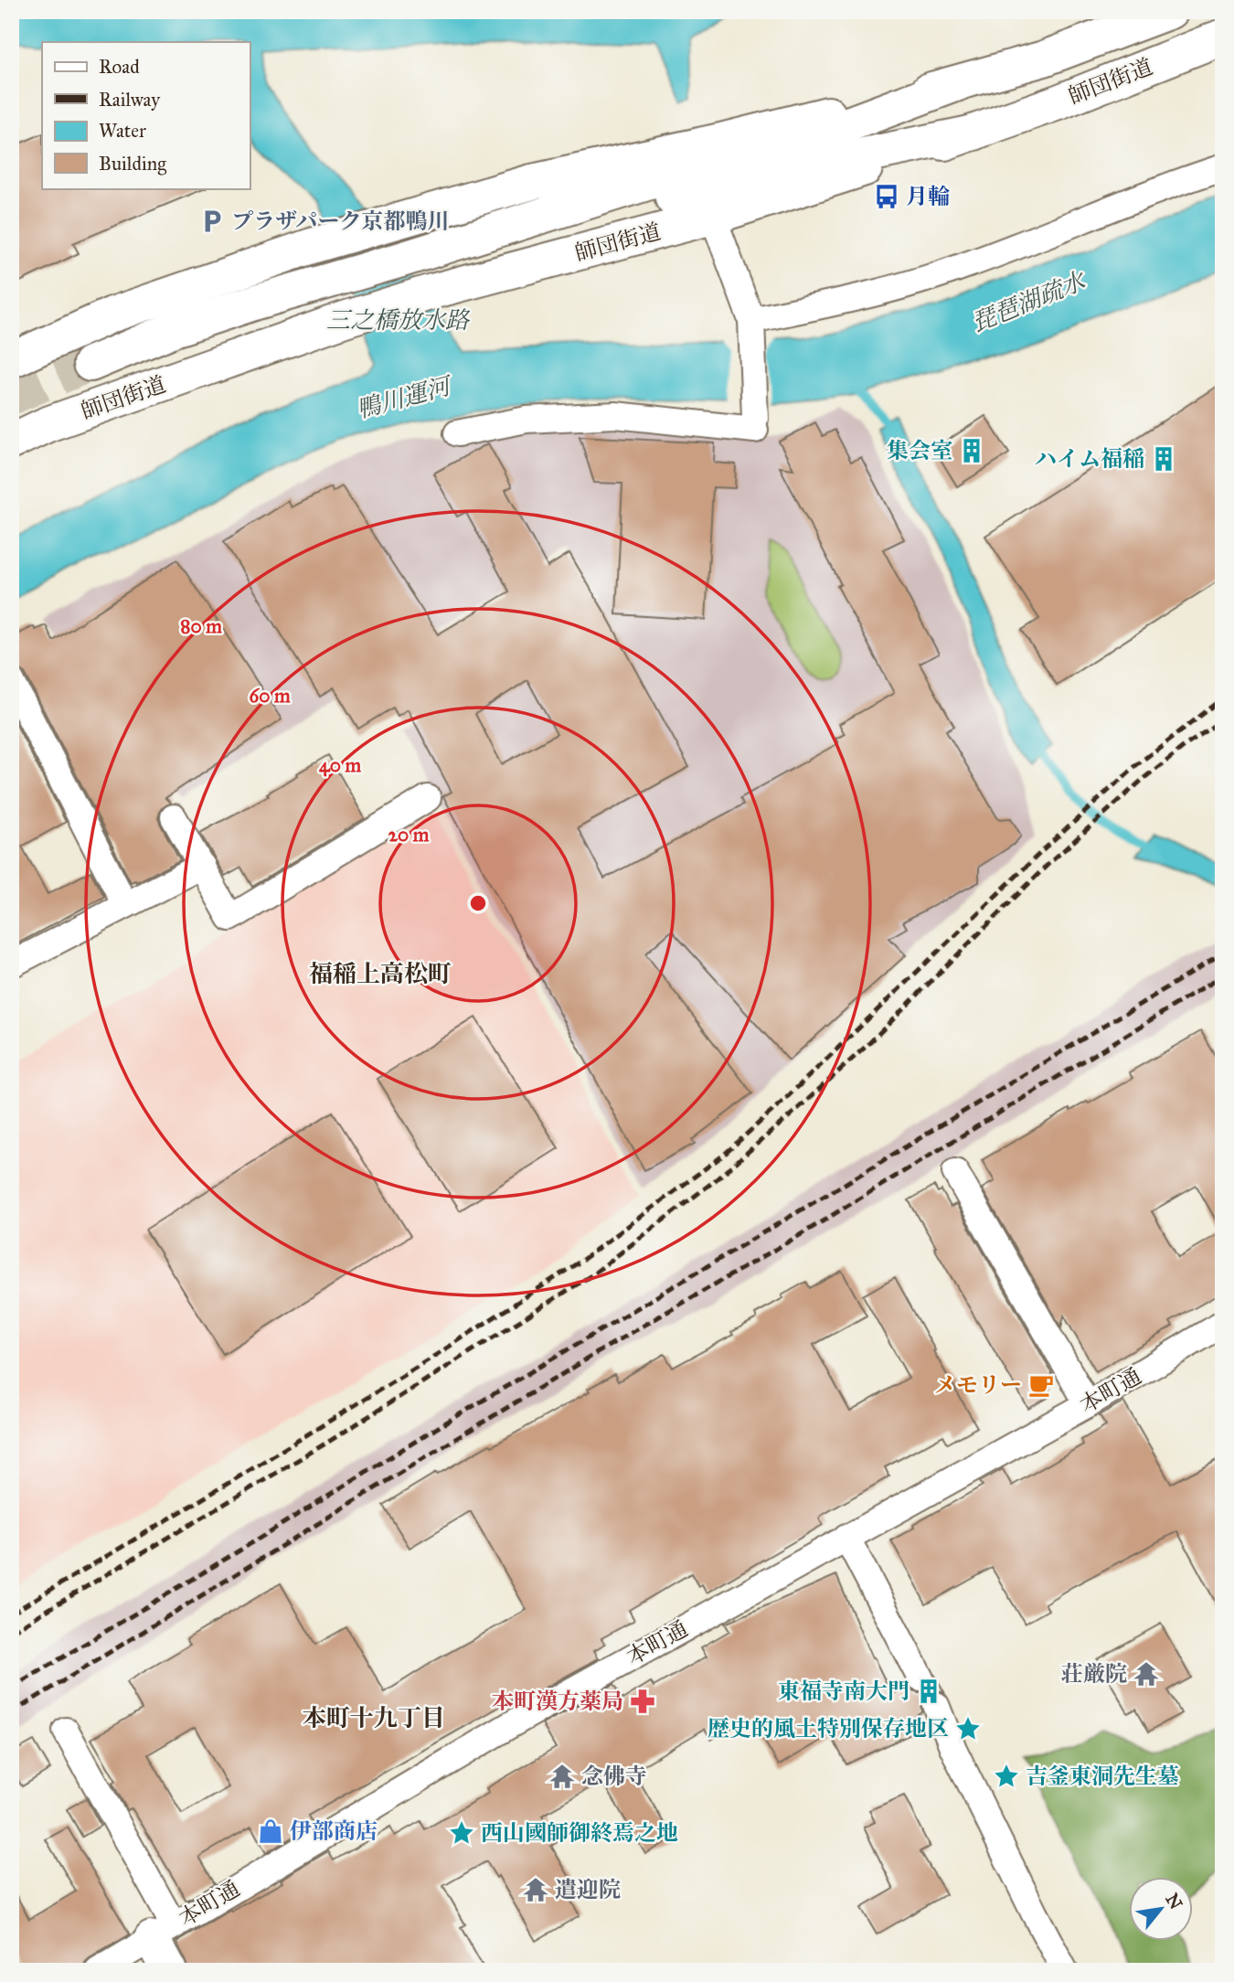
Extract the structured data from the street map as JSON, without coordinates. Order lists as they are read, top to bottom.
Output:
{
  "streets": {
    "main road": ["師団街道"],
    "street": ["本町通"]
  },
  "districts": ["福稲上高松町", "本町十九丁目"],
  "water": ["琵琶湖疏水", "三之橋放水路", "鴨川運河"],
  "places": {
    "bus stop": ["月輪"],
    "parking": ["プラザパーク京都鴨川"],
    "building": ["集会室", "ハイム福稲", "東福寺南大門"],
    "cafe": ["メモリー"],
    "temple": ["荘厳院", "念佛寺", "遣迎院"],
    "pharmacy": ["本町漢方薬局"],
    "place": ["歴史的風土特別保存地区", "吉釜東洞先生墓", "西山國師御終焉之地"],
    "shop": ["伊部商店"]
  },
  "legend": [
    "Road",
    "Railway",
    "Water",
    "Building"
  ],
  "north": "top right",
  "rings": [
    "80 m",
    "60 m",
    "40 m",
    "20 m"
  ]
}
